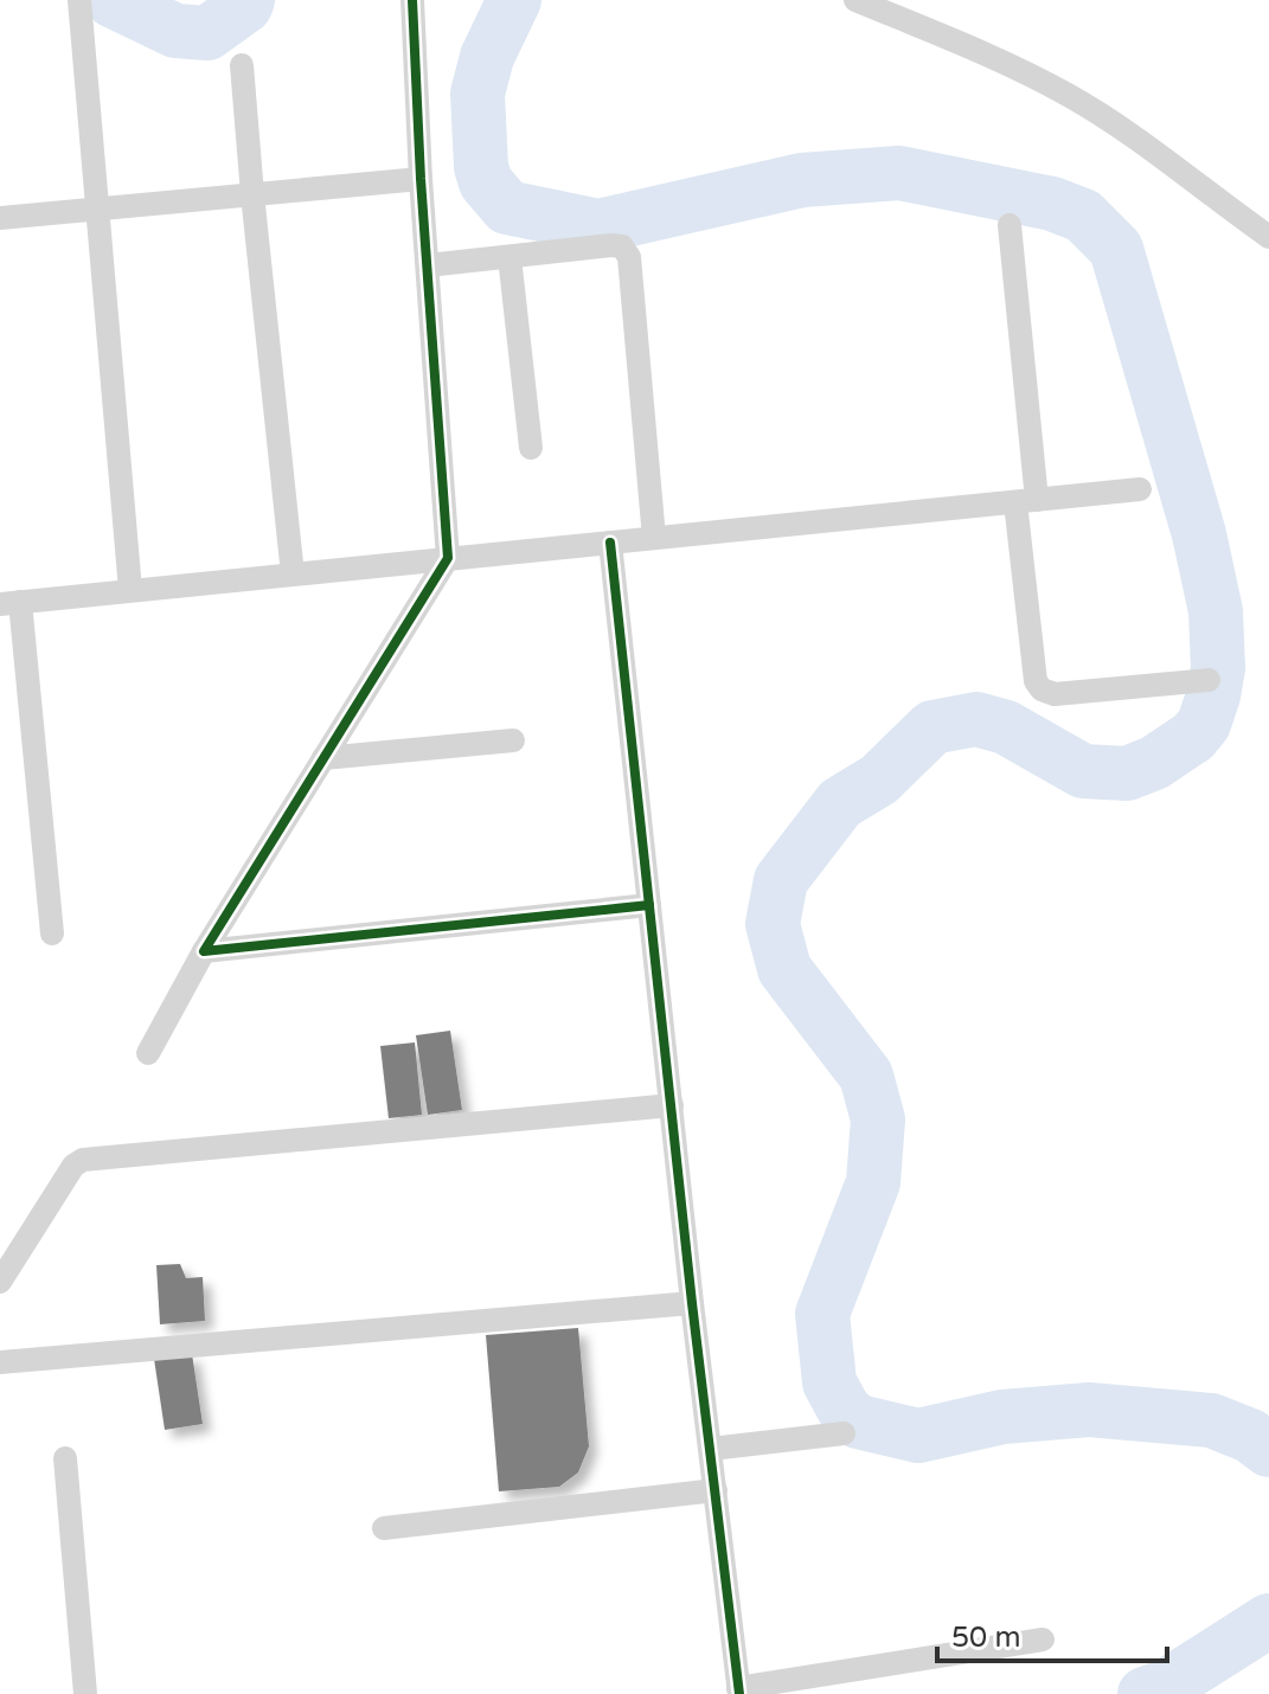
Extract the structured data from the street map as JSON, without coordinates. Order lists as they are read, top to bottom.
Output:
{
  "scale_bar": "50 m"
}
